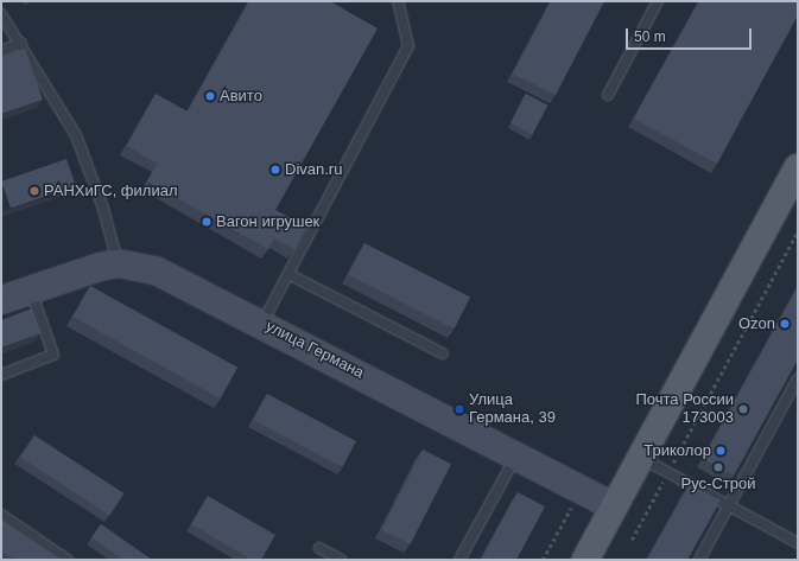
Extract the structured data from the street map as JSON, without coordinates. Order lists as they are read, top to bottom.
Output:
{
  "streets": {
    "main road": ["улица Германа"]
  },
  "places": [
    "Авито",
    "Divan.ru",
    "РАНХиГС, филиал",
    "Вагон игрушек",
    "Ozon",
    "Улица Германа, 39",
    "Почта России 173003",
    "Триколор",
    "Рус-Строй"
  ],
  "scale_bar": "50 m"
}
